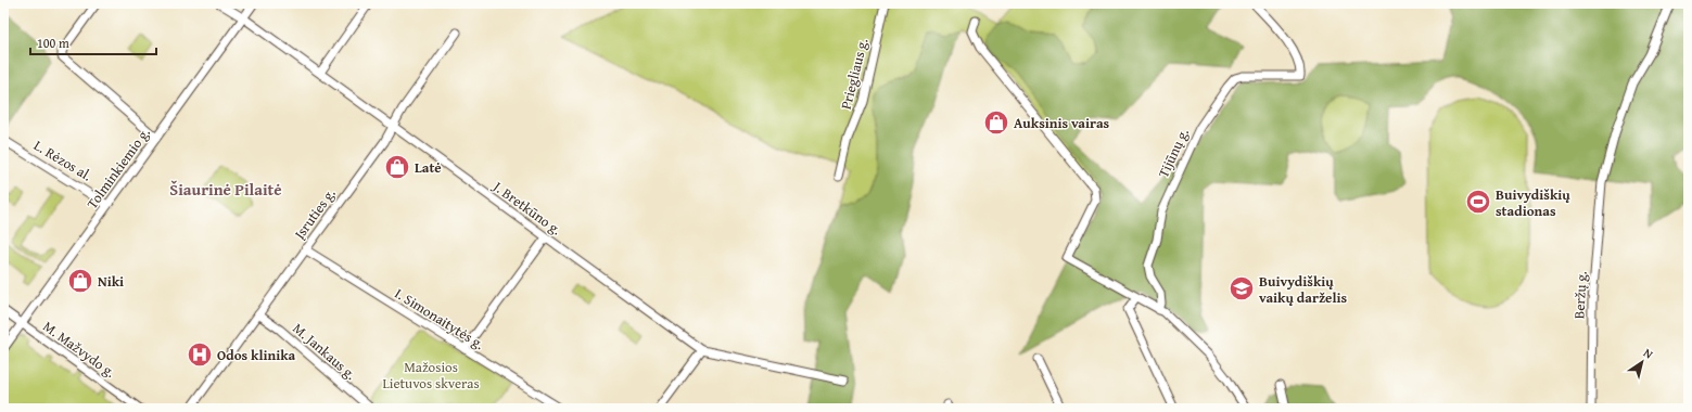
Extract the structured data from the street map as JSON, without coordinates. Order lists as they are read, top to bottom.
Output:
{
  "streets": {
    "street": [
      "Priegliaus g.",
      "Tijūnų g.",
      "L. Rėzos al.",
      "Tolminkiemio g.",
      "J. Bretkūno g.",
      "Įsruties g.",
      "Beržų g.",
      "I. Simonaitytės g.",
      "M. Mažvydo g.",
      "M. Jankaus g."
    ]
  },
  "crossings": [
    ["L. Rėzos al.", "Tolminkiemio g."],
    ["Tolminkiemio g.", "J. Bretkūno g."],
    ["Tolminkiemio g.", "M. Mažvydo g."],
    ["J. Bretkūno g.", "Įsruties g."],
    ["Įsruties g.", "I. Simonaitytės g."],
    ["Įsruties g.", "M. Jankaus g."]
  ],
  "districts": ["Šiaurinė Pilaitė"],
  "parks": ["Mažosios Lietuvos skveras"],
  "places": {
    "shop": ["Auksinis vairas", "Latė", "Niki"],
    "sports": ["Buivydiškių stadionas"],
    "school or university": ["Buivydiškių vaikų darželis"],
    "hospital": ["Odos klinika"]
  },
  "scale_bar": "100 m",
  "north": "top right"
}
